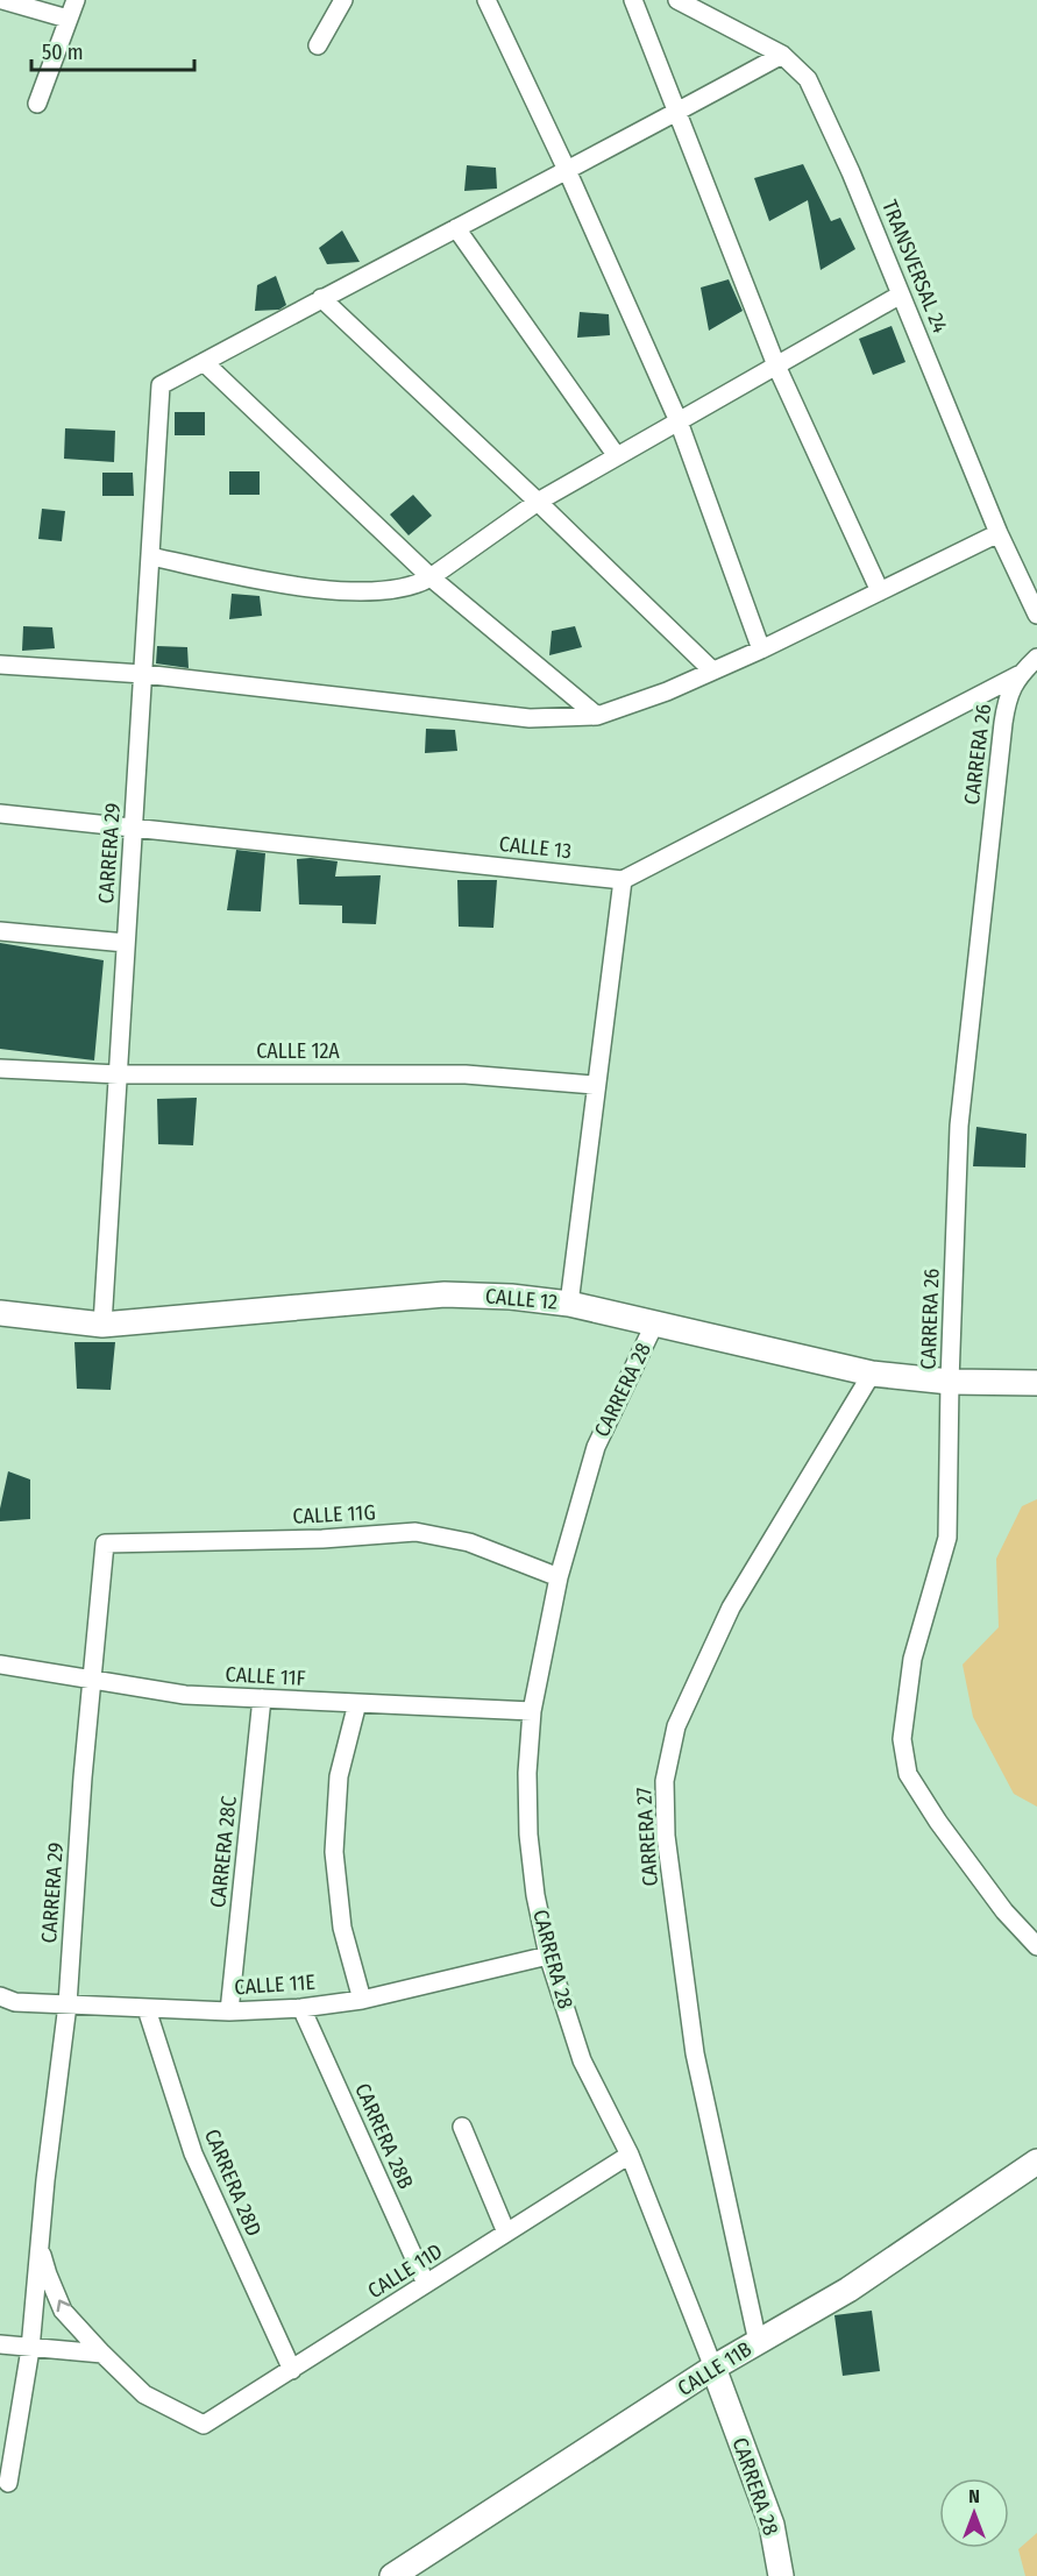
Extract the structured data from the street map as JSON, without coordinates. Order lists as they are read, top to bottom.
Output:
{
  "streets": {
    "street": [
      "TRANSVERSAL 24",
      "CARRERA 26",
      "CALLE 13",
      "CARRERA 29",
      "CALLE 12A",
      "CALLE 12",
      "CARRERA 28",
      "CALLE 11G",
      "CALLE 11F",
      "CARRERA 27",
      "CARRERA 28C",
      "CALLE 11E",
      "CARRERA 28B",
      "CARRERA 28D",
      "CALLE 11D",
      "CALLE 11B"
    ]
  },
  "crossings": [
    ["CARRERA 26", "CALLE 12"],
    ["CALLE 13", "CARRERA 29"],
    ["CARRERA 29", "CALLE 12A"],
    ["CARRERA 29", "CALLE 12"],
    ["CARRERA 29", "CALLE 11G"],
    ["CARRERA 29", "CALLE 11F"],
    ["CARRERA 29", "CALLE 11E"],
    ["CARRERA 29", "CALLE 11D"],
    ["CALLE 12", "CARRERA 28"],
    ["CALLE 12", "CARRERA 27"],
    ["CARRERA 28", "CALLE 11G"],
    ["CARRERA 28", "CALLE 11F"],
    ["CARRERA 28", "CALLE 11E"],
    ["CARRERA 28", "CALLE 11D"],
    ["CARRERA 28", "CALLE 11B"],
    ["CALLE 11F", "CARRERA 28C"],
    ["CARRERA 27", "CALLE 11B"],
    ["CARRERA 28C", "CALLE 11E"],
    ["CALLE 11E", "CARRERA 28B"],
    ["CALLE 11E", "CARRERA 28D"],
    ["CARRERA 28B", "CALLE 11D"],
    ["CARRERA 28D", "CALLE 11D"]
  ],
  "scale_bar": "50 m",
  "north": "top"
}
